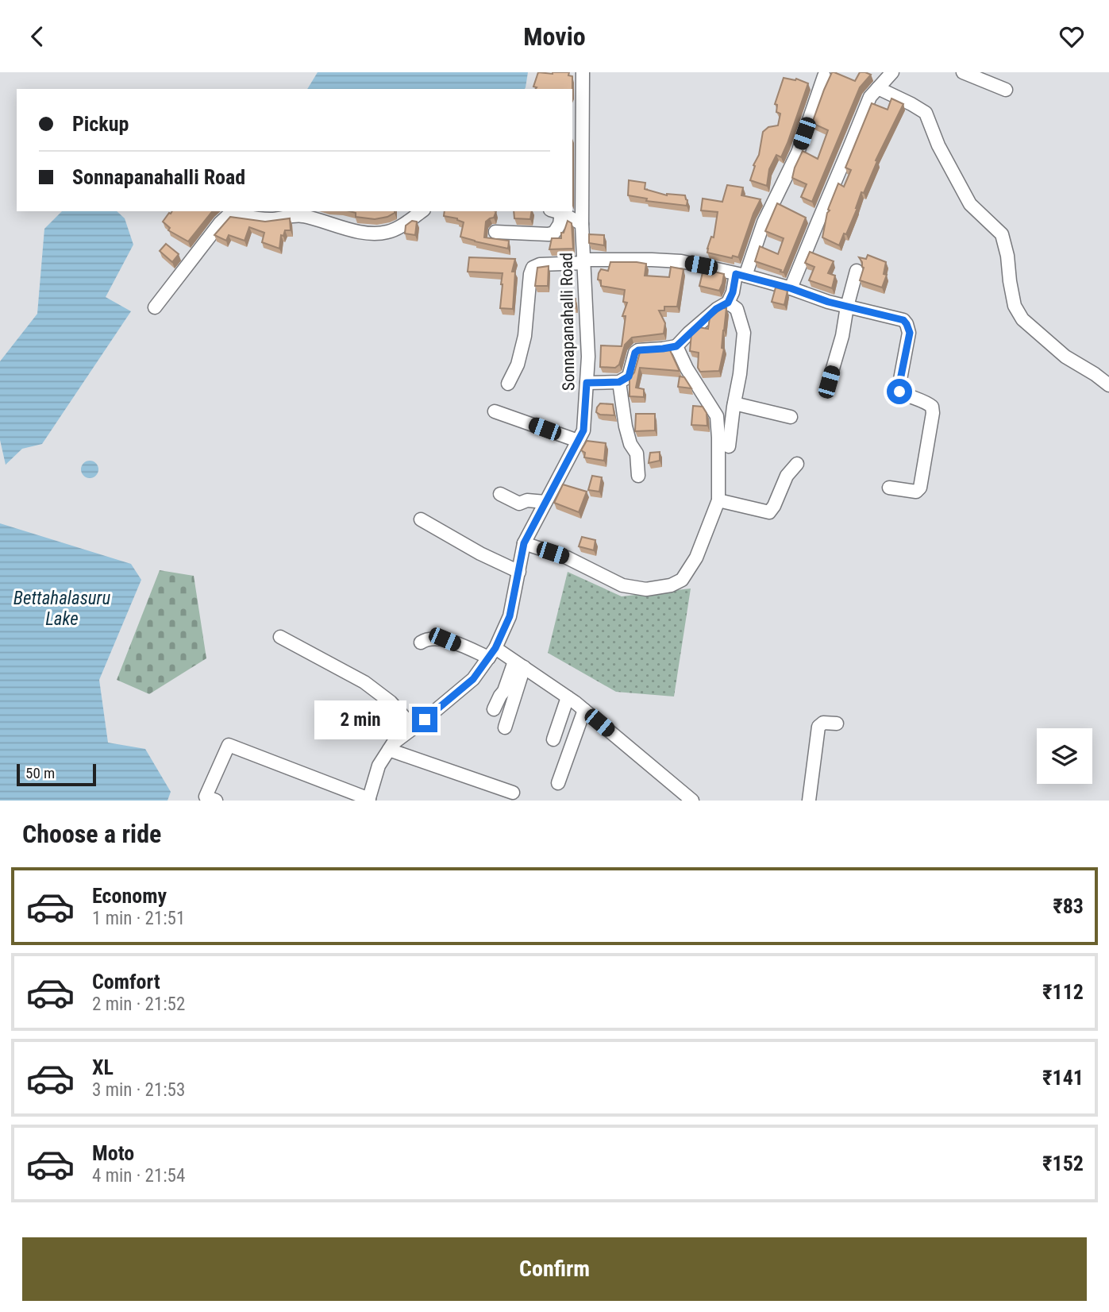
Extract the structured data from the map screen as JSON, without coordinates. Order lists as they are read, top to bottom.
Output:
{
  "streets": {
    "street": ["Sonnapanahalli Road"]
  },
  "water": ["Bettahalasuru Lake"],
  "scale_bar": "50 m",
  "page": {
    "header": "Movio",
    "banner": ["Pickup", "Sonnapanahalli Road"],
    "bubble": "2 min",
    "scale": "50 m",
    "heading": "Choose a ride",
    "list": [
      {
        "name": "Economy",
        "note": "1 min · 21:51",
        "value": "₹83"
      },
      {
        "name": "Comfort",
        "note": "2 min · 21:52",
        "value": "₹112"
      },
      {
        "name": "XL",
        "note": "3 min · 21:53",
        "value": "₹141"
      },
      {
        "name": "Moto",
        "note": "4 min · 21:54",
        "value": "₹152"
      }
    ],
    "buttons": "Confirm"
  }
}
